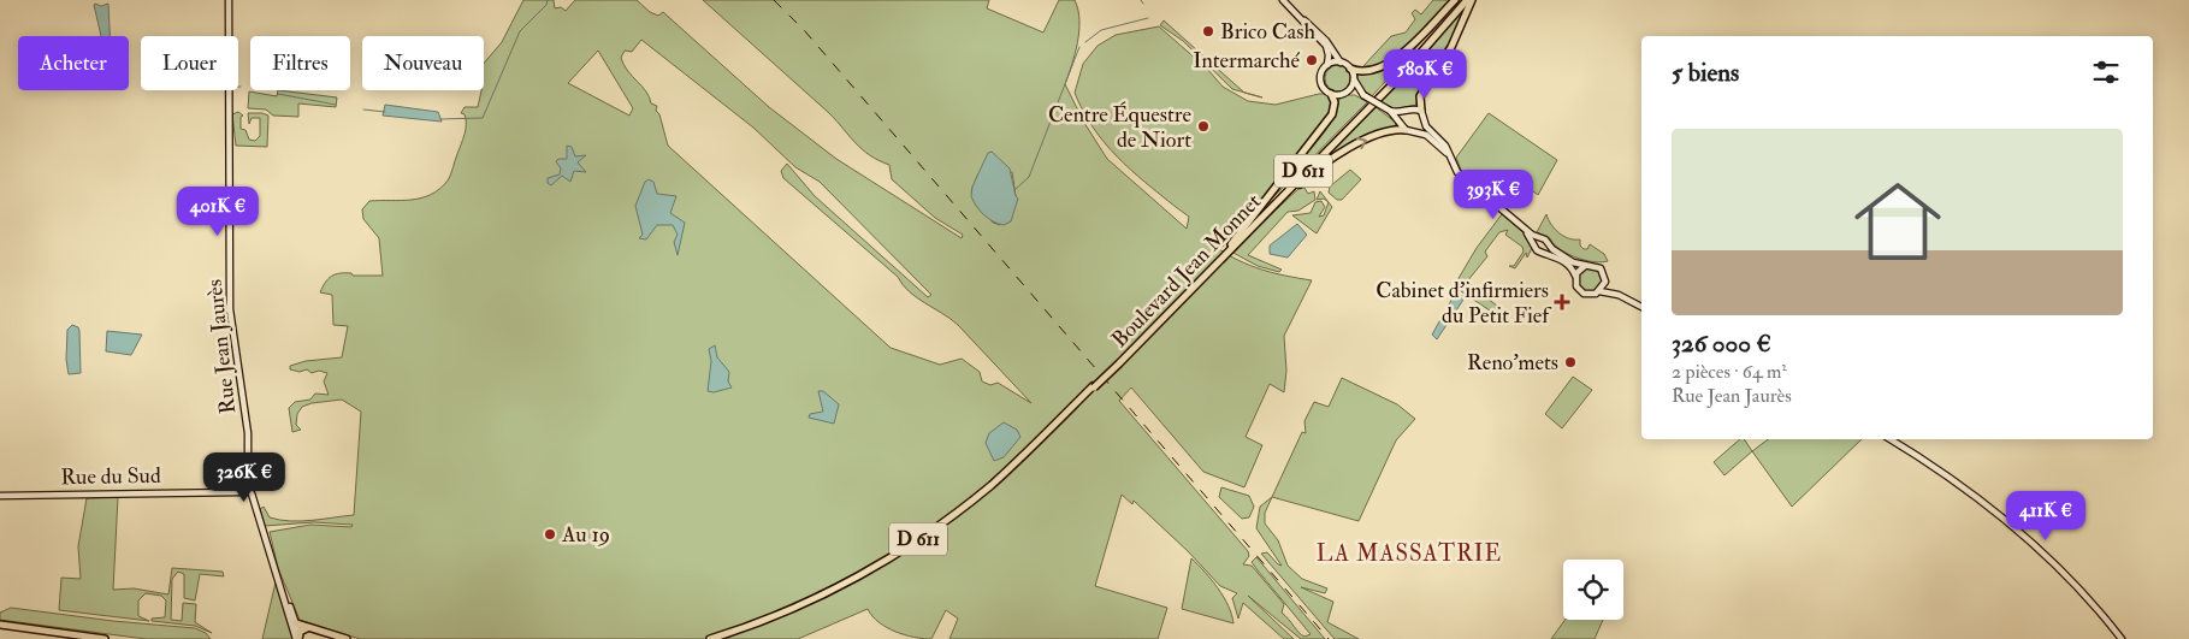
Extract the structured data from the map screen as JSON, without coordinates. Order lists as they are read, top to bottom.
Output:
{
  "streets": {
    "main road": [
      "D 611",
      "Boulevard Jean Monnet",
      "Rue Jean Jaurès",
      "Rue du Sud"
    ]
  },
  "crossings": [
    ["D 611", "Boulevard Jean Monnet"],
    ["Rue Jean Jaurès", "Rue du Sud"]
  ],
  "districts": ["LA MASSATRIE"],
  "places": {
    "other": [
      "Brico Cash",
      "Intermarché",
      "Centre Équestre de Niort",
      "Reno'mets",
      "Au 19"
    ],
    "health": ["Cabinet d'infirmiers du Petit Fief"]
  },
  "page": {
    "chip": [
      "Acheter",
      "Louer",
      "Filtres",
      "Nouveau"
    ],
    "heading": "5 biens",
    "price": [
      "580K €",
      "393K €",
      "401K €",
      "326K €",
      "411K €"
    ],
    "list": [
      {
        "name": "326 000 €",
        "note": "2 pièces · 64 m² · Rue Jean Jaurès"
      }
    ]
  }
}
